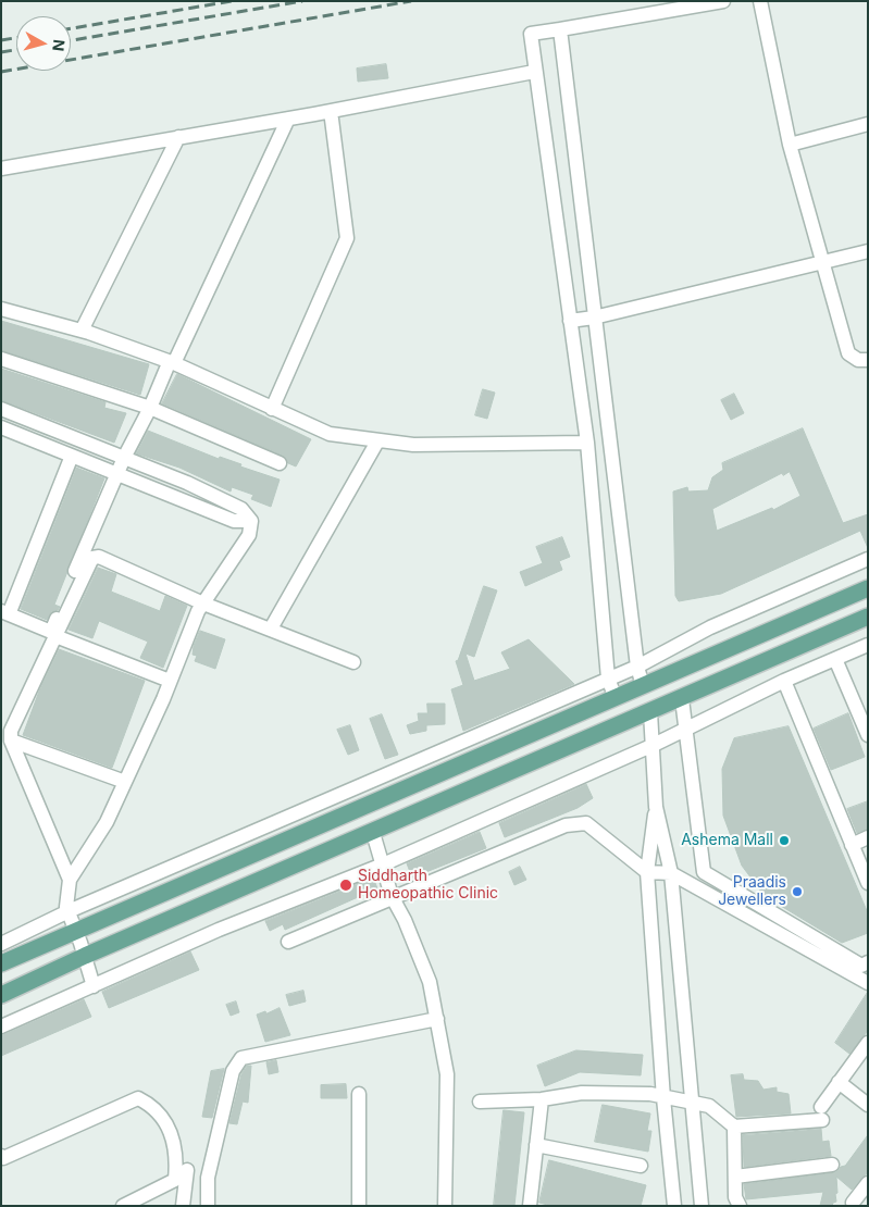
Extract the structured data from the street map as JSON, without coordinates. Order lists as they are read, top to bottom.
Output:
{
  "places": ["Ashema Mall", "Siddharth Homeopathic Clinic", "Praadis Jewellers"],
  "north": "right"
}
